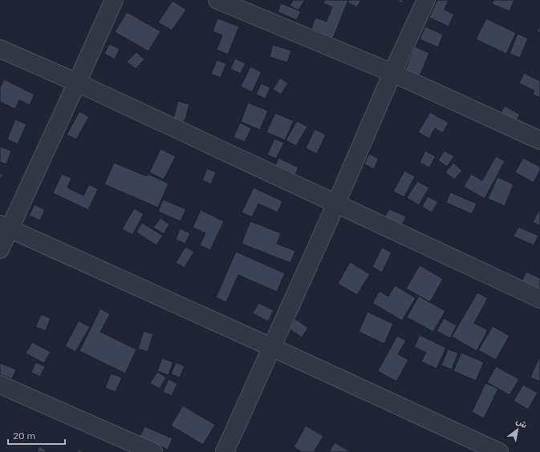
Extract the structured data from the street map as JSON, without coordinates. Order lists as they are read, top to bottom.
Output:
{
  "scale_bar": "20 m",
  "north": "top right"
}
